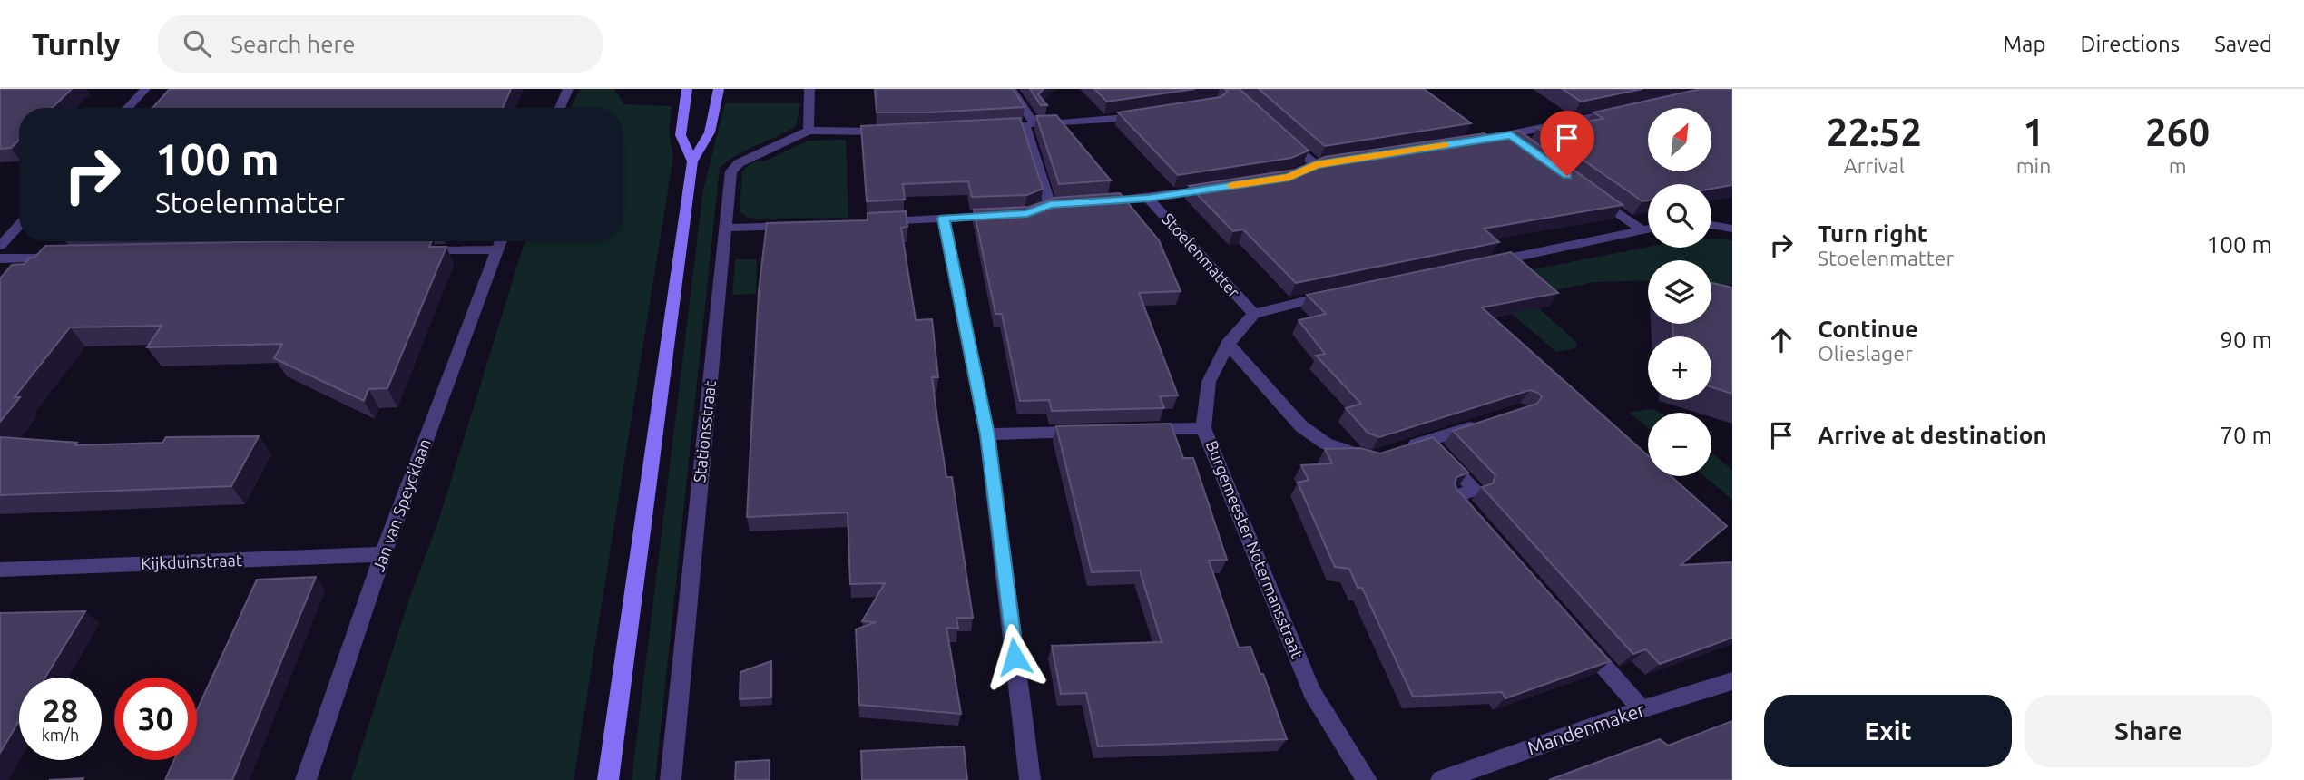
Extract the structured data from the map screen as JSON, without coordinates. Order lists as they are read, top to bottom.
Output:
{
  "streets": {
    "street": [
      "Stoelenmatter",
      "Stationsstraat",
      "Jan van Speycklaan",
      "Burgemeester Notermansstraat",
      "Kijkduinstraat",
      "Mandenmaker"
    ]
  },
  "crossings": [
    ["Stoelenmatter", "Burgemeester Notermansstraat"],
    ["Jan van Speycklaan", "Kijkduinstraat"]
  ],
  "north": "top right",
  "page": {
    "header": "Turnly",
    "search": "Search here",
    "nav": ["Map", "Directions", "Saved"],
    "eta": [
      "22:52",
      "Arrival",
      "1",
      "min",
      "260",
      "m"
    ],
    "map_buttons": ["+", "−"],
    "turn": ["100 m", "Stoelenmatter"],
    "list": [
      {
        "name": "Turn right",
        "note": "Stoelenmatter",
        "value": "100 m"
      },
      {
        "name": "Continue",
        "note": "Olieslager",
        "value": "90 m"
      },
      {
        "name": "Arrive at destination",
        "value": "70 m"
      }
    ],
    "speed": "28 km/h",
    "limit": "30",
    "buttons": ["Exit", "Share"]
  }
}
